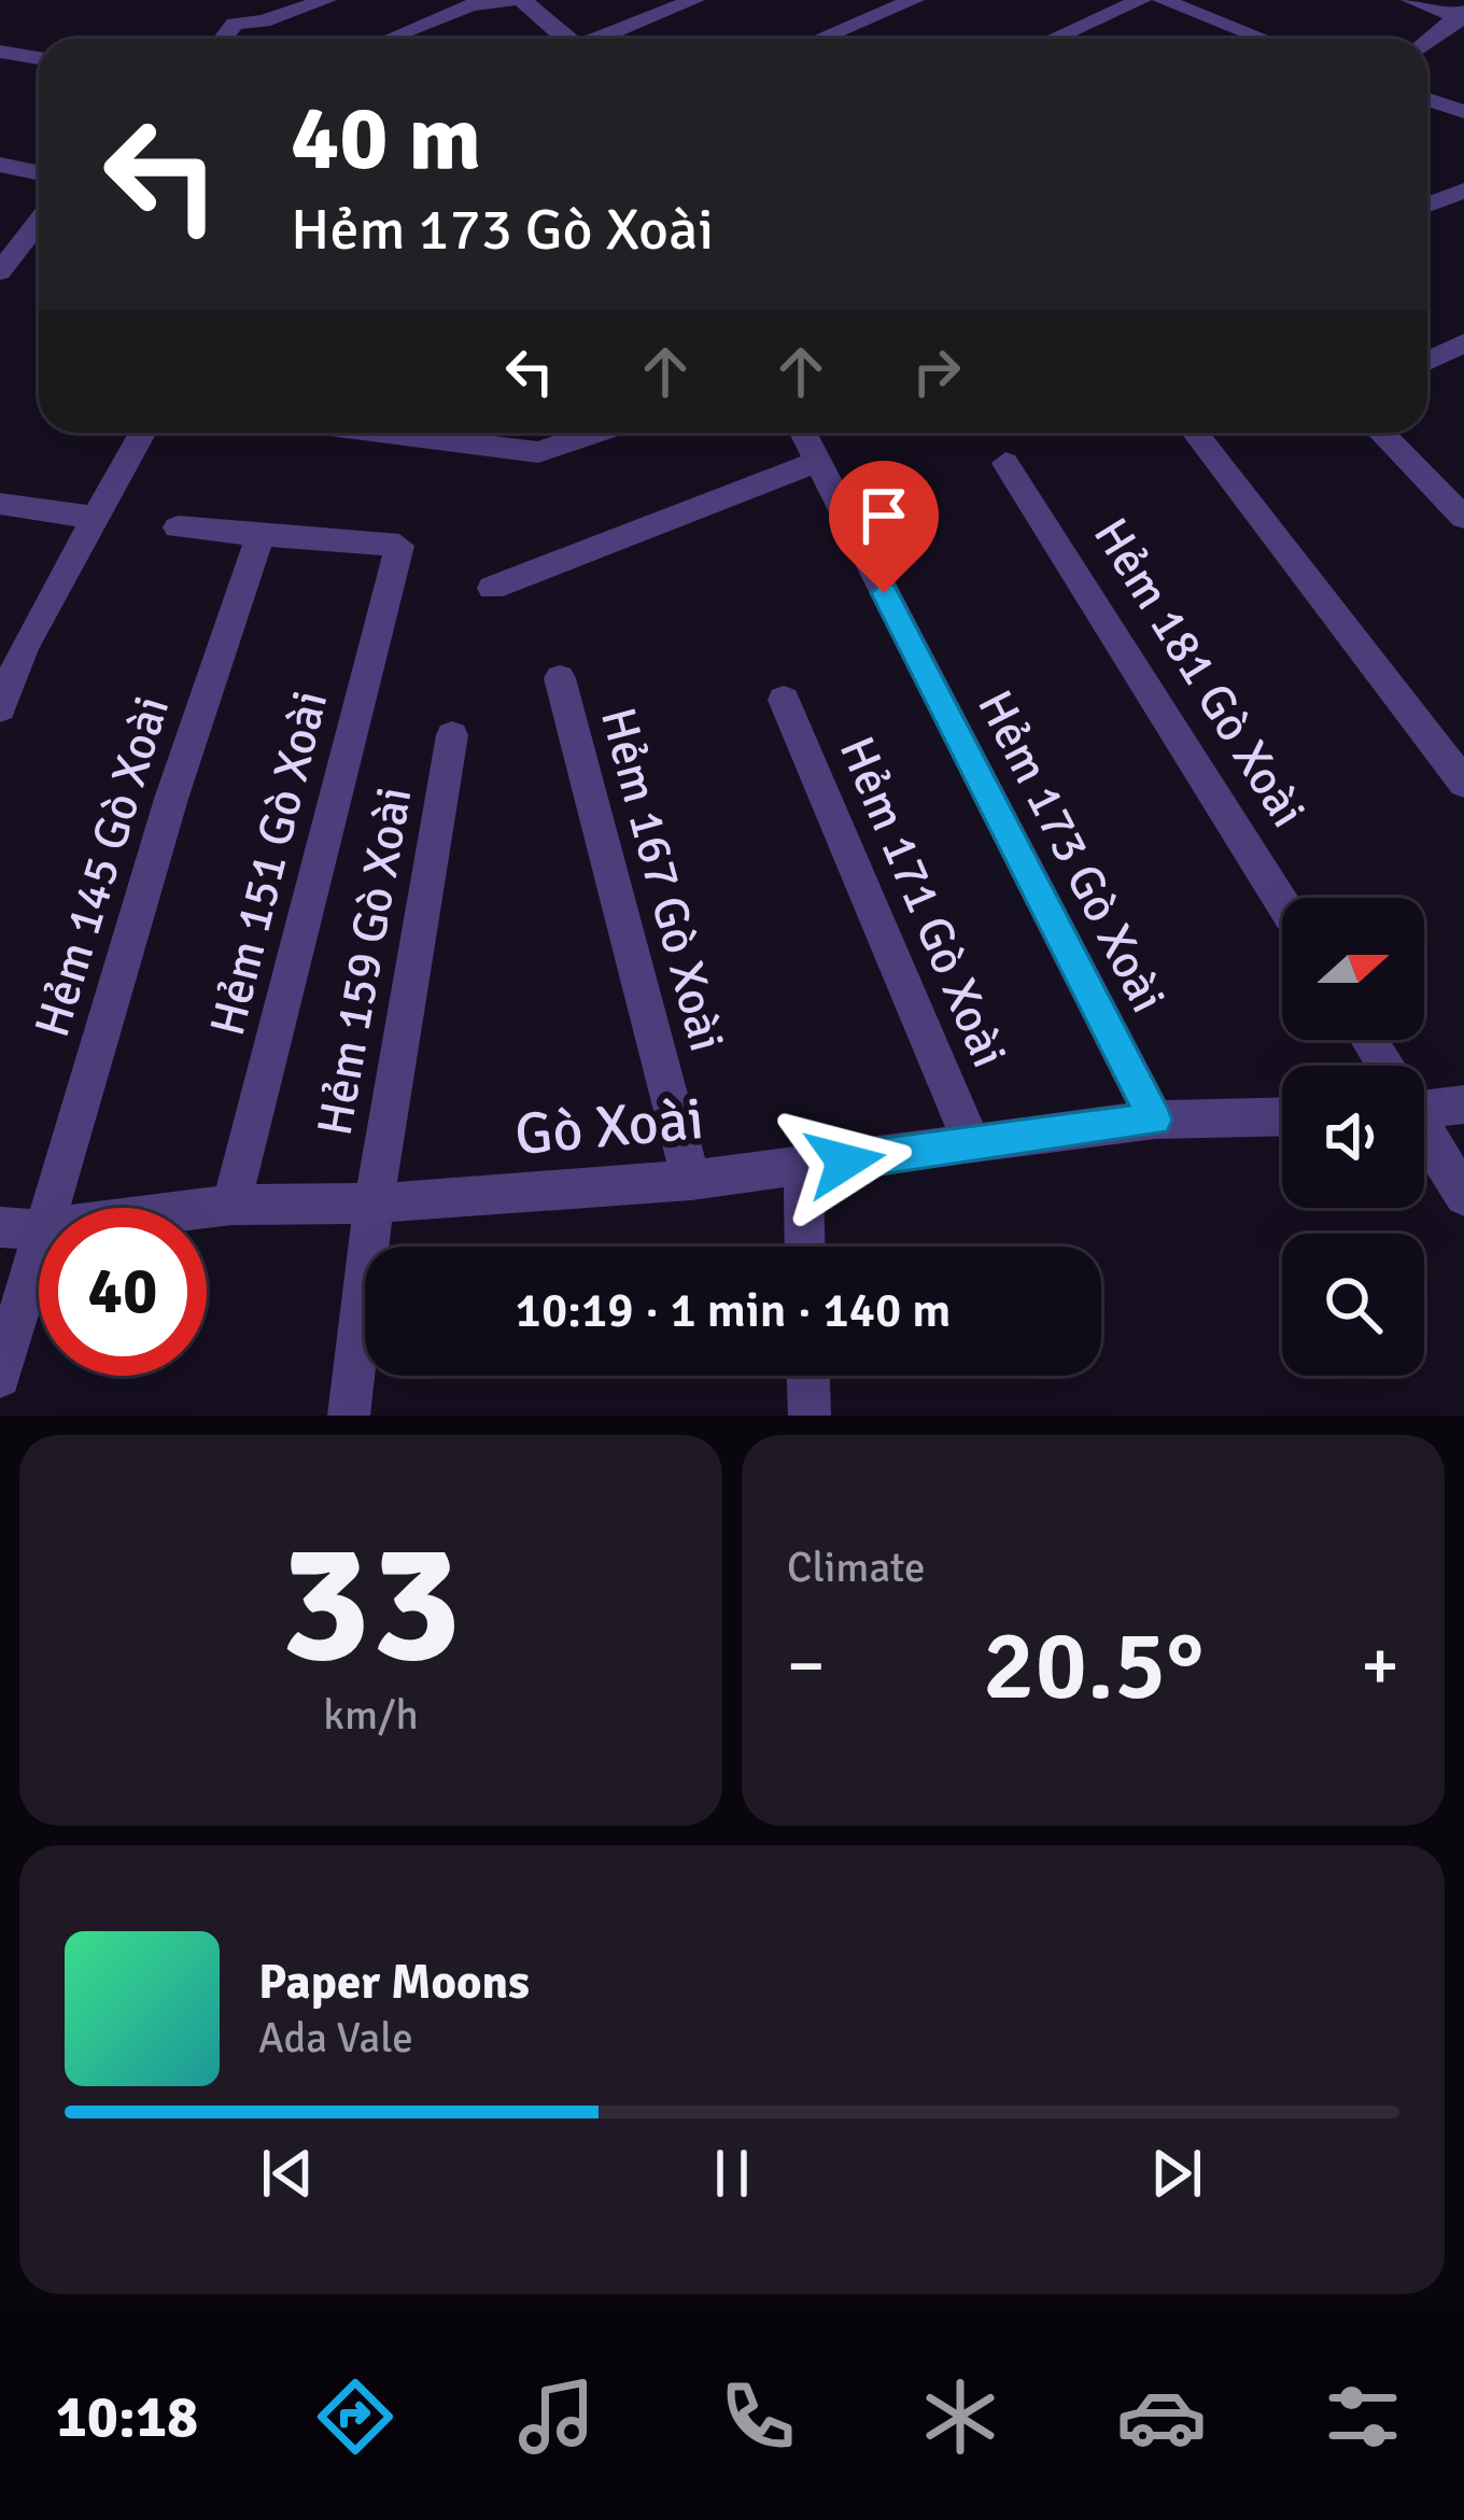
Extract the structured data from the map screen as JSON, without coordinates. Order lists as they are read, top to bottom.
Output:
{
  "streets": {
    "street": [
      "Hẻm 181 Gò Xoài",
      "Hẻm 173 Gò Xoài",
      "Hẻm 151 Gò Xoài",
      "Hẻm 145 Gò Xoài",
      "Hẻm 167 Gò Xoài",
      "Hẻm 171 Gò Xoài",
      "Hẻm 159 Gò Xoài",
      "Gò Xoài"
    ]
  },
  "crossings": [
    ["Hẻm 173 Gò Xoài", "Gò Xoài"],
    ["Hẻm 151 Gò Xoài", "Hẻm 145 Gò Xoài"],
    ["Hẻm 151 Gò Xoài", "Gò Xoài"],
    ["Hẻm 145 Gò Xoài", "Gò Xoài"],
    ["Hẻm 167 Gò Xoài", "Gò Xoài"],
    ["Hẻm 171 Gò Xoài", "Gò Xoài"],
    ["Hẻm 159 Gò Xoài", "Gò Xoài"]
  ],
  "north": "right",
  "page": {
    "turn": ["40 m", "Hẻm 173 Gò Xoài"],
    "limit": "40",
    "trip": "10:19 · 1 min · 140 m",
    "tile": [
      ["33", "km/h"],
      "Climate"
    ],
    "heat": ["−", "20.5°", "+"],
    "song": ["Paper Moons", "Ada Vale"],
    "tabs": "10:18"
  }
}
